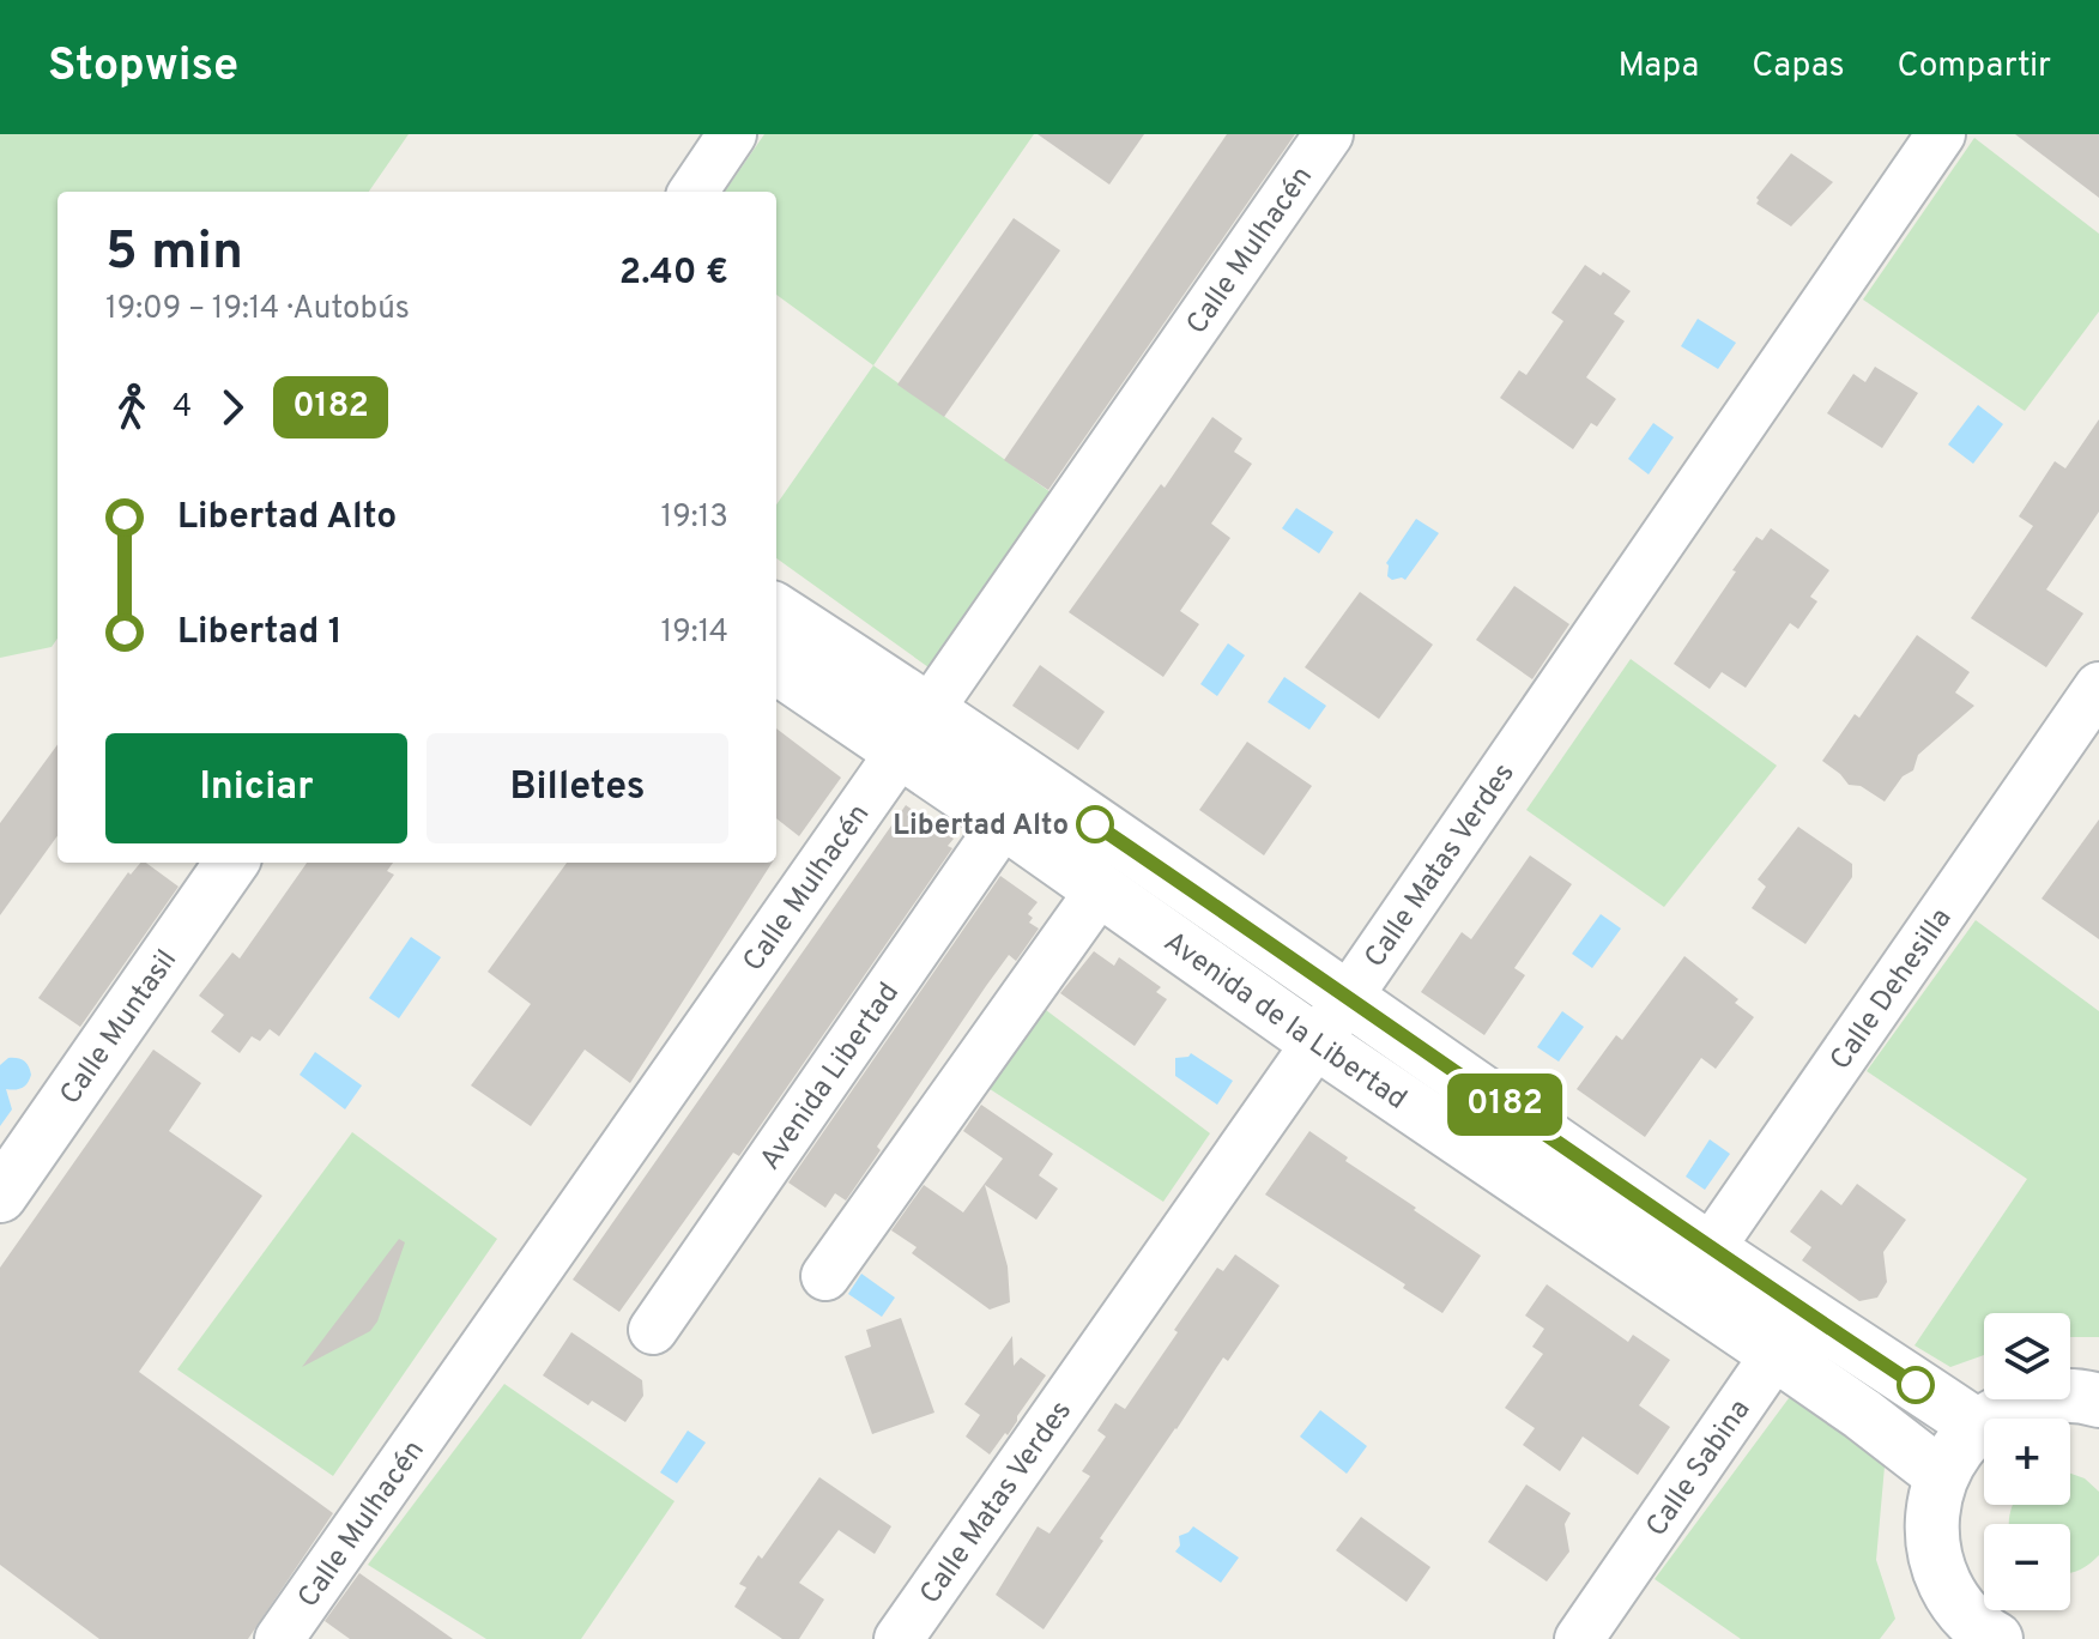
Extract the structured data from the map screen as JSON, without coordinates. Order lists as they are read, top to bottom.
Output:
{
  "streets": {
    "street": [
      "Calle Mulhacén",
      "Calle Matas Verdes",
      "Calle Dehesilla",
      "Avenida de la Libertad",
      "Calle Muntasil",
      "Avenida Libertad",
      "Calle Sabina"
    ]
  },
  "crossings": [
    ["Calle Mulhacén", "Avenida de la Libertad"],
    ["Calle Matas Verdes", "Avenida de la Libertad"],
    ["Calle Dehesilla", "Avenida de la Libertad"],
    ["Avenida de la Libertad", "Avenida Libertad"],
    ["Avenida de la Libertad", "Calle Sabina"]
  ],
  "places": ["Libertad Alto"],
  "lines": ["bus line 0182"],
  "page": {
    "header": "Stopwise",
    "nav": ["Mapa", "Capas", "Compartir"],
    "on_map": "0182",
    "heading": ["5 min", "19:09 – 19:14 · Autobús", "2.40 €"],
    "legs": ["4", "0182"],
    "list": [
      {
        "name": "Libertad Alto",
        "value": "19:13"
      },
      {
        "name": "Libertad 1",
        "value": "19:14"
      }
    ],
    "buttons": ["Iniciar", "Billetes"],
    "map_buttons": ["+", "−"]
  }
}
